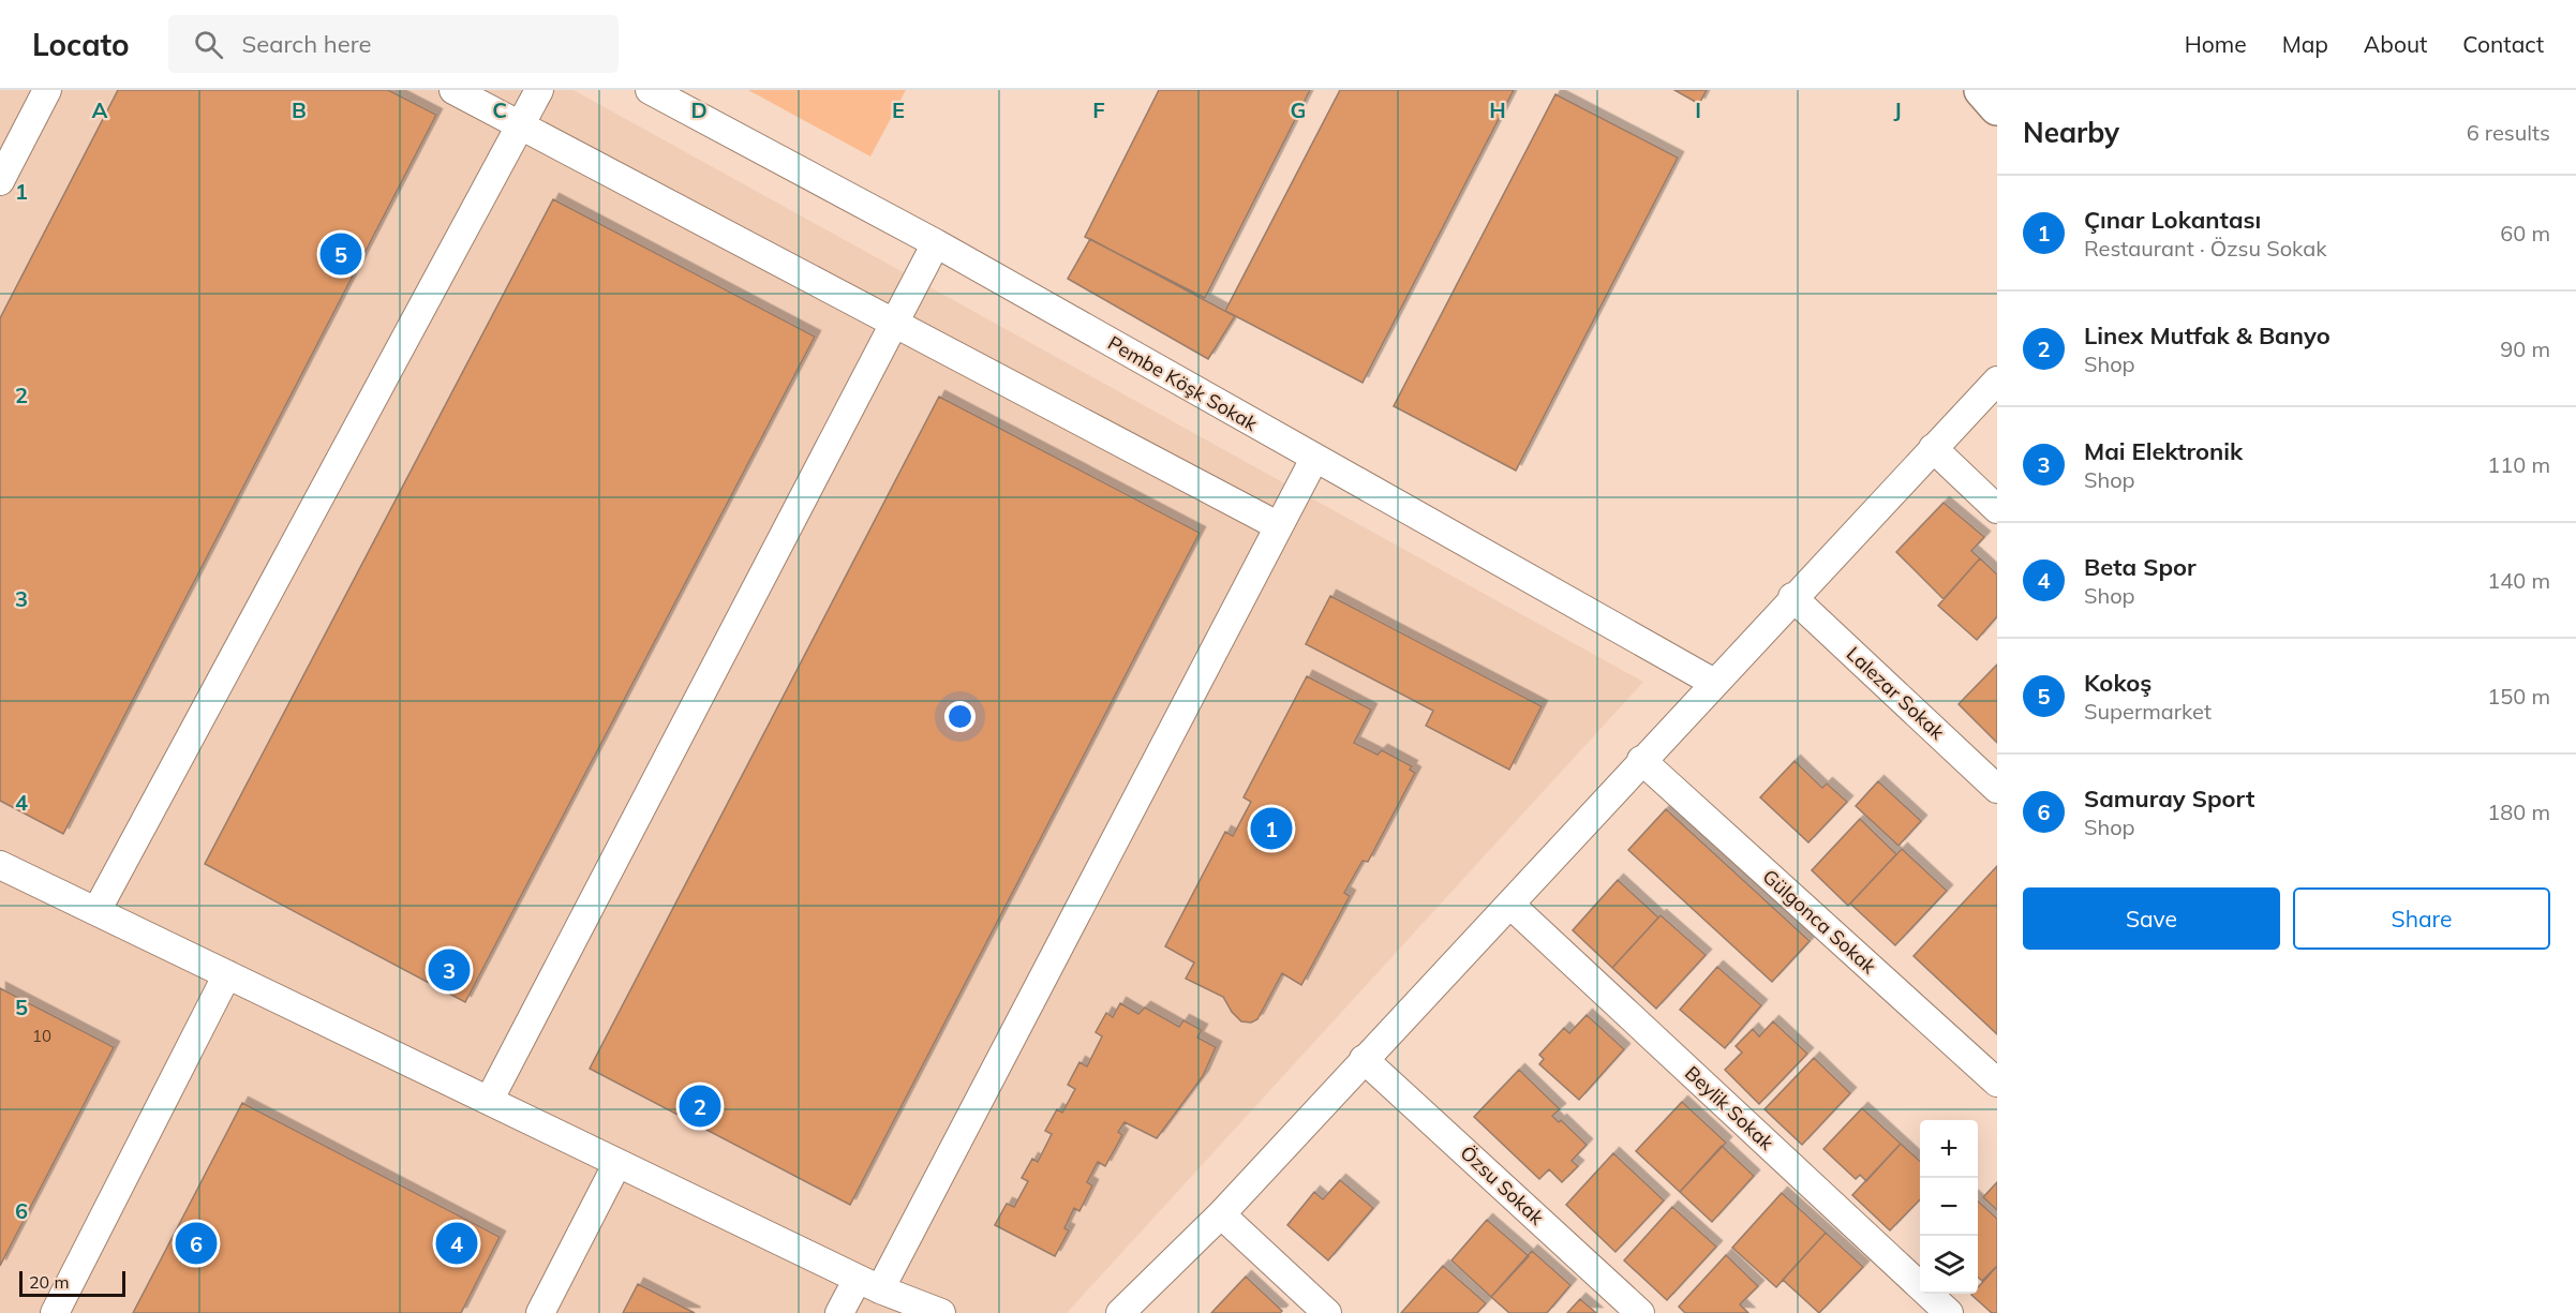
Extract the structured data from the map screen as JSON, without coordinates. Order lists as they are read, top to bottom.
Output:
{
  "streets": {
    "street": [
      "Pembe Köşk Sokak",
      "Lalezar Sokak",
      "Gülgonca Sokak",
      "Beylik Sokak",
      "Özsu Sokak"
    ]
  },
  "house_numbers": ["10"],
  "scale_bar": "20 m",
  "page": {
    "header": "Locato",
    "search": "Search here",
    "nav": [
      "Home",
      "Map",
      "About",
      "Contact"
    ],
    "heading": ["Nearby", "6 results"],
    "list": [
      {
        "mark": "1",
        "name": "Çınar Lokantası",
        "note": "Restaurant · Özsu Sokak",
        "value": "60 m"
      },
      {
        "mark": "2",
        "name": "Linex Mutfak & Banyo",
        "note": "Shop",
        "value": "90 m"
      },
      {
        "mark": "3",
        "name": "Mai Elektronik",
        "note": "Shop",
        "value": "110 m"
      },
      {
        "mark": "4",
        "name": "Beta Spor",
        "note": "Shop",
        "value": "140 m"
      },
      {
        "mark": "5",
        "name": "Kokoş",
        "note": "Supermarket",
        "value": "150 m"
      },
      {
        "mark": "6",
        "name": "Samuray Sport",
        "note": "Shop",
        "value": "180 m"
      }
    ],
    "pins": [
      "5",
      "1",
      "3",
      "2",
      "4",
      "6"
    ],
    "buttons": ["Save", "Share"],
    "map_buttons": ["+", "−"],
    "scale": "20 m"
  },
  "grid": {
    "columns": [
      "A",
      "B",
      "C",
      "D",
      "E",
      "F",
      "G",
      "H",
      "I",
      "J"
    ],
    "rows": [
      "1",
      "2",
      "3",
      "4",
      "5",
      "6"
    ]
  }
}
